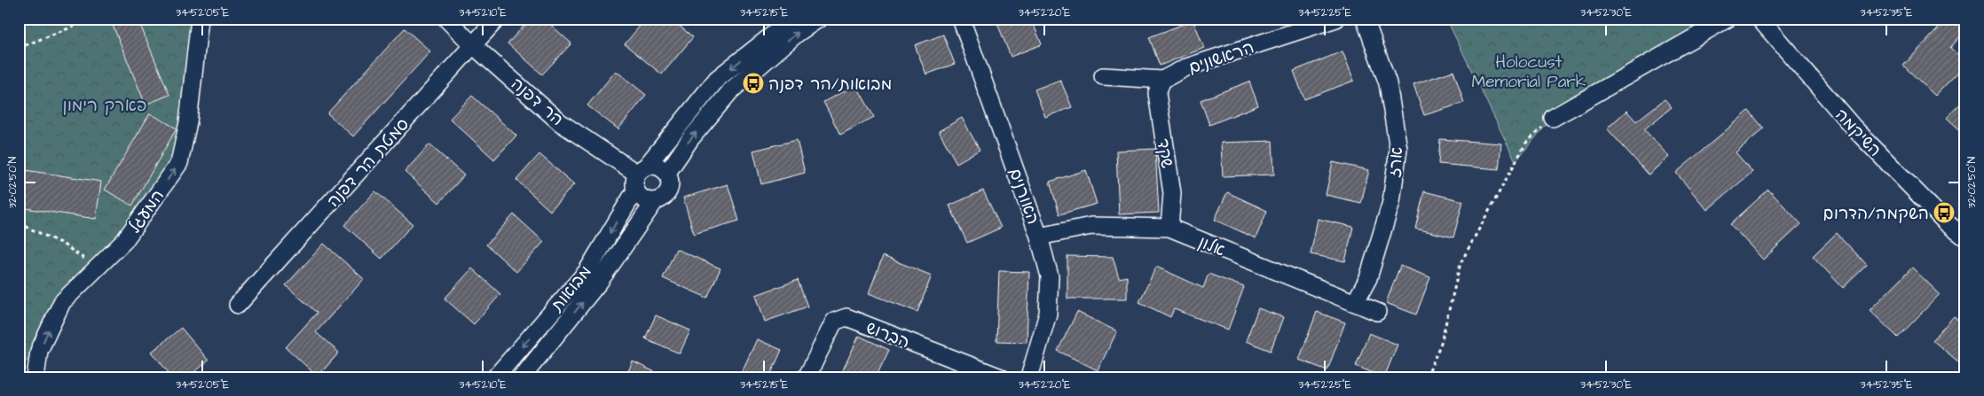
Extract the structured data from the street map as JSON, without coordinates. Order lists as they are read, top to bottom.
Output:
{
  "streets": {
    "street": [
      "הראשונים",
      "הר דפנה",
      "השיקמה",
      "שקד",
      "סמטת הר דפנה",
      "ארז",
      "האורנים",
      "המעגל",
      "אלון",
      "מבואות",
      "הברוש"
    ]
  },
  "crossings": [
    ["הראשונים", "שקד"],
    ["הר דפנה", "סמטת הר דפנה"],
    ["הר דפנה", "מבואות"],
    ["שקד", "אלון"],
    ["ארז", "אלון"],
    ["האורנים", "אלון"]
  ],
  "one_way": ["המעגל"],
  "parks": ["Holocust Memorial Park", "פארק רימון"],
  "places": {
    "bus stop": ["מבואות/הר דפנה", "השקמה/הדרום"]
  },
  "coordinates": [
    "34°52'05\"E",
    "34°52'10\"E",
    "34°52'15\"E",
    "34°52'20\"E",
    "34°52'25\"E",
    "34°52'30\"E",
    "34°52'35\"E",
    "32°02'50\"N"
  ]
}
